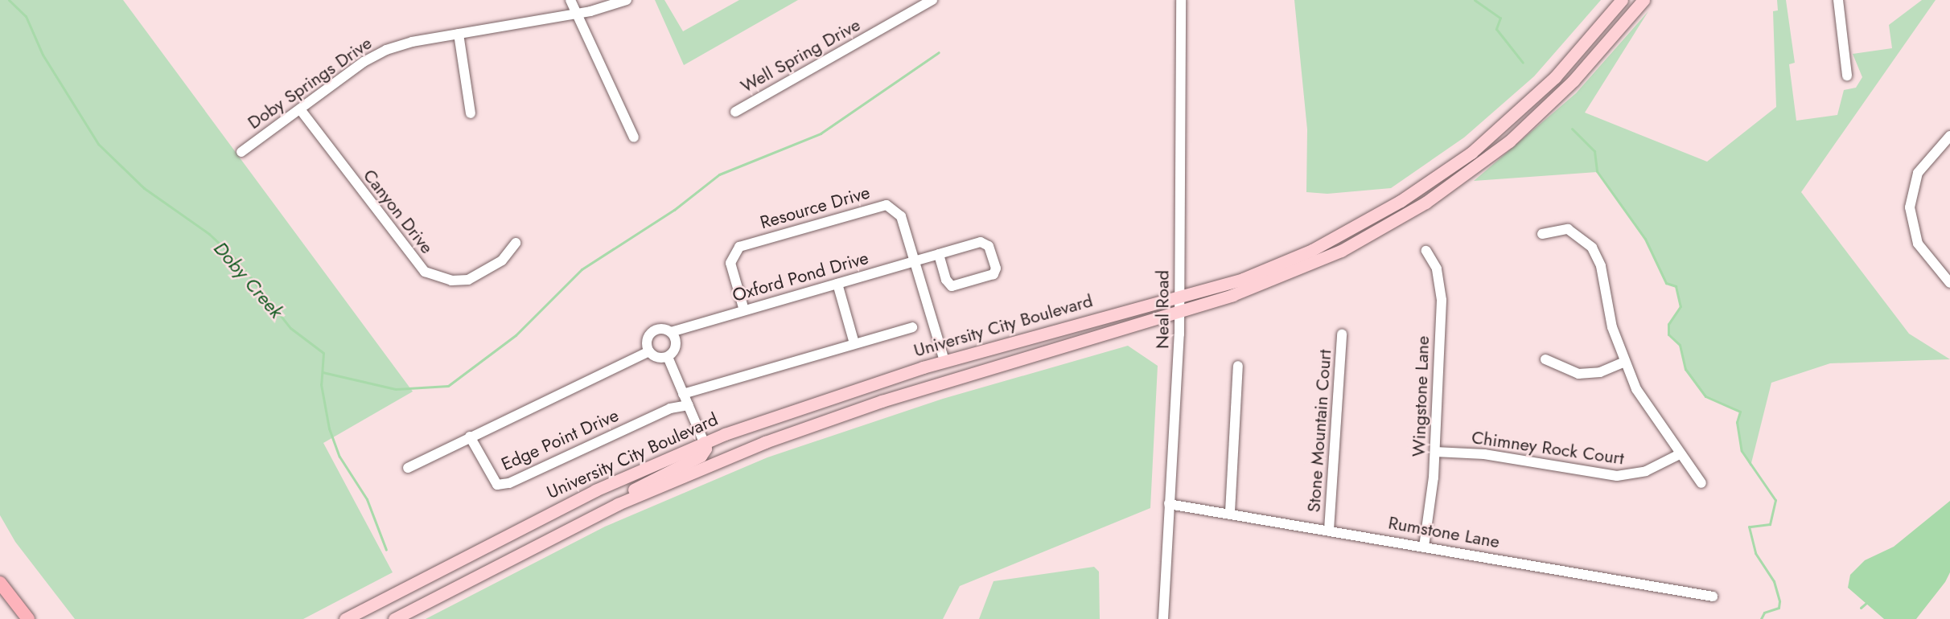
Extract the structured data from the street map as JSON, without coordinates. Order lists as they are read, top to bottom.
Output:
{
  "streets": {
    "main road": ["University City Boulevard"],
    "street": [
      "Well Spring Drive",
      "Doby Springs Drive",
      "Resource Drive",
      "Canyon Drive",
      "Oxford Pond Drive",
      "Neal Road",
      "Wingstone Lane",
      "Stone Mountain Court",
      "Edge Point Drive",
      "Chimney Rock Court",
      "Rumstone Lane"
    ]
  },
  "crossings": [
    ["Doby Springs Drive", "Canyon Drive"],
    ["Resource Drive", "Oxford Pond Drive"],
    ["Resource Drive", "University City Boulevard"],
    ["Neal Road", "University City Boulevard"],
    ["Neal Road", "Rumstone Lane"],
    ["Wingstone Lane", "Chimney Rock Court"],
    ["Wingstone Lane", "Rumstone Lane"],
    ["Stone Mountain Court", "Rumstone Lane"]
  ],
  "water": ["Doby Creek"]
}
